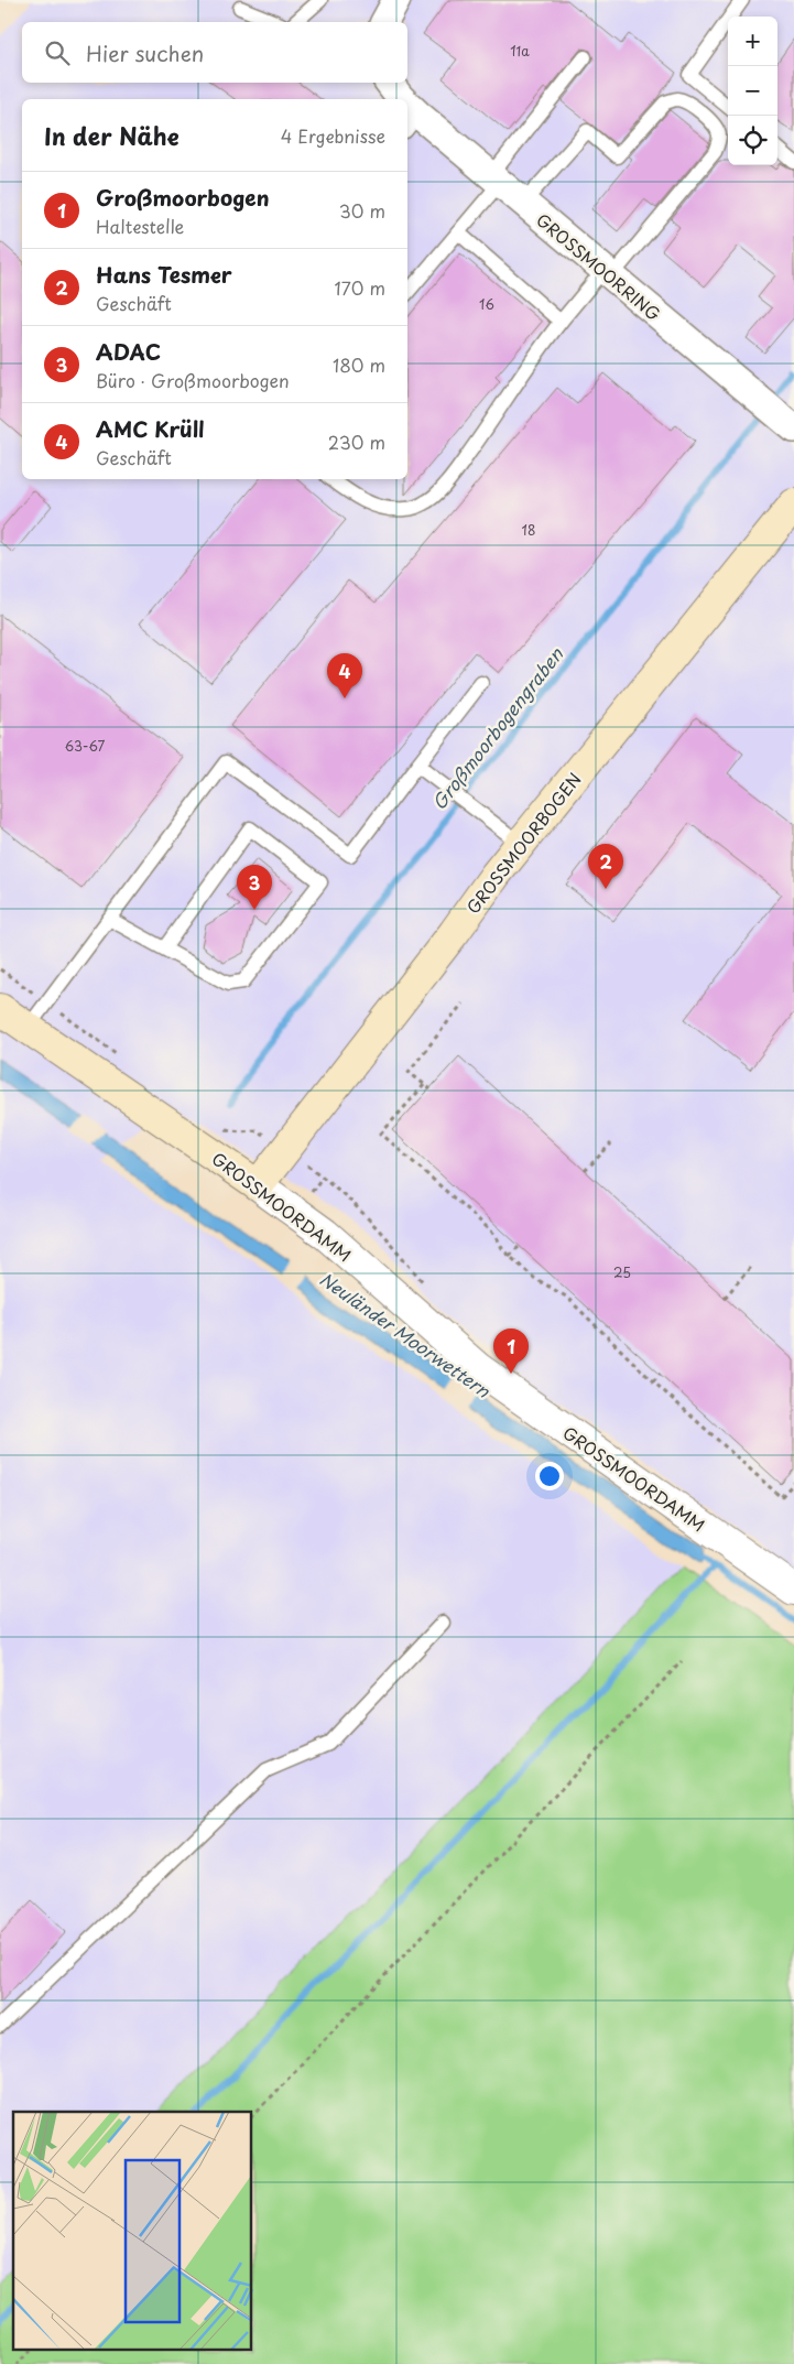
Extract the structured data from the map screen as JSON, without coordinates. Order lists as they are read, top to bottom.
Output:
{
  "streets": {
    "main road": ["GROSSMOORBOGEN", "GROSSMOORDAMM"],
    "street": ["GROSSMOORRING"]
  },
  "crossings": [
    ["GROSSMOORBOGEN", "GROSSMOORDAMM"]
  ],
  "water": ["Großmoorbogengraben", "Neuländer Moorwettern"],
  "house_numbers": [
    "11a",
    "16",
    "18",
    "63-67",
    "25"
  ],
  "page": {
    "map_buttons": ["+", "−"],
    "search": "Hier suchen",
    "heading": ["In der Nähe", "4 Ergebnisse"],
    "list": [
      {
        "mark": "1",
        "name": "Großmoorbogen",
        "note": "Haltestelle",
        "value": "30 m"
      },
      {
        "mark": "2",
        "name": "Hans Tesmer",
        "note": "Geschäft",
        "value": "170 m"
      },
      {
        "mark": "3",
        "name": "ADAC",
        "note": "Büro · Großmoorbogen",
        "value": "180 m"
      },
      {
        "mark": "4",
        "name": "AMC Krüll",
        "note": "Geschäft",
        "value": "230 m"
      }
    ],
    "pins": [
      "4",
      "2",
      "3",
      "1"
    ]
  }
}
